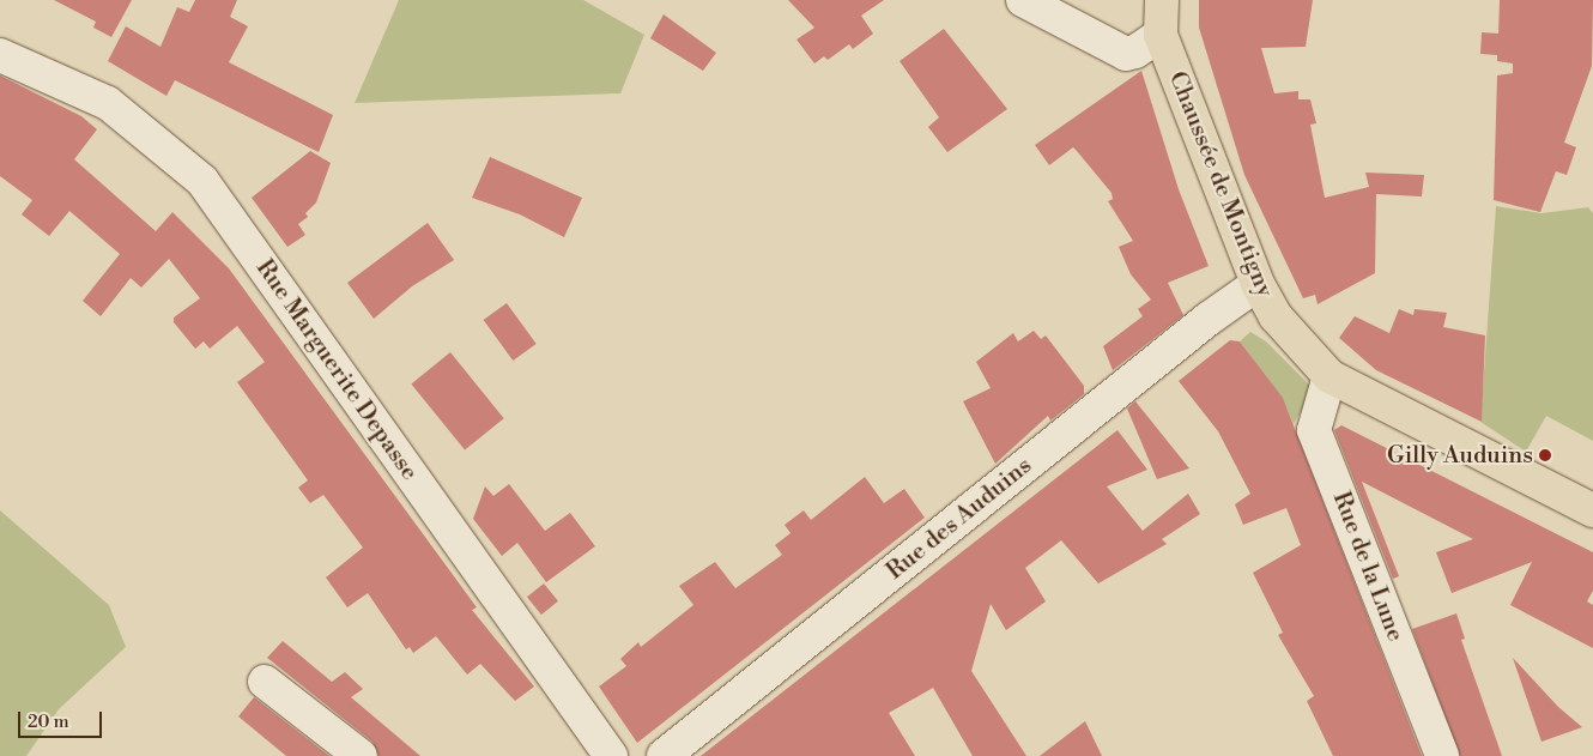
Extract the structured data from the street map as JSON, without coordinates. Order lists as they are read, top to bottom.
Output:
{
  "streets": {
    "main road": ["Chaussée de Montigny"],
    "street": ["Rue Marguerite Depasse", "Rue des Auduins", "Rue de la Lune"]
  },
  "crossings": [
    ["Chaussée de Montigny", "Rue des Auduins"],
    ["Chaussée de Montigny", "Rue de la Lune"]
  ],
  "places": ["Gilly Auduins"],
  "scale_bar": "20 m"
}
